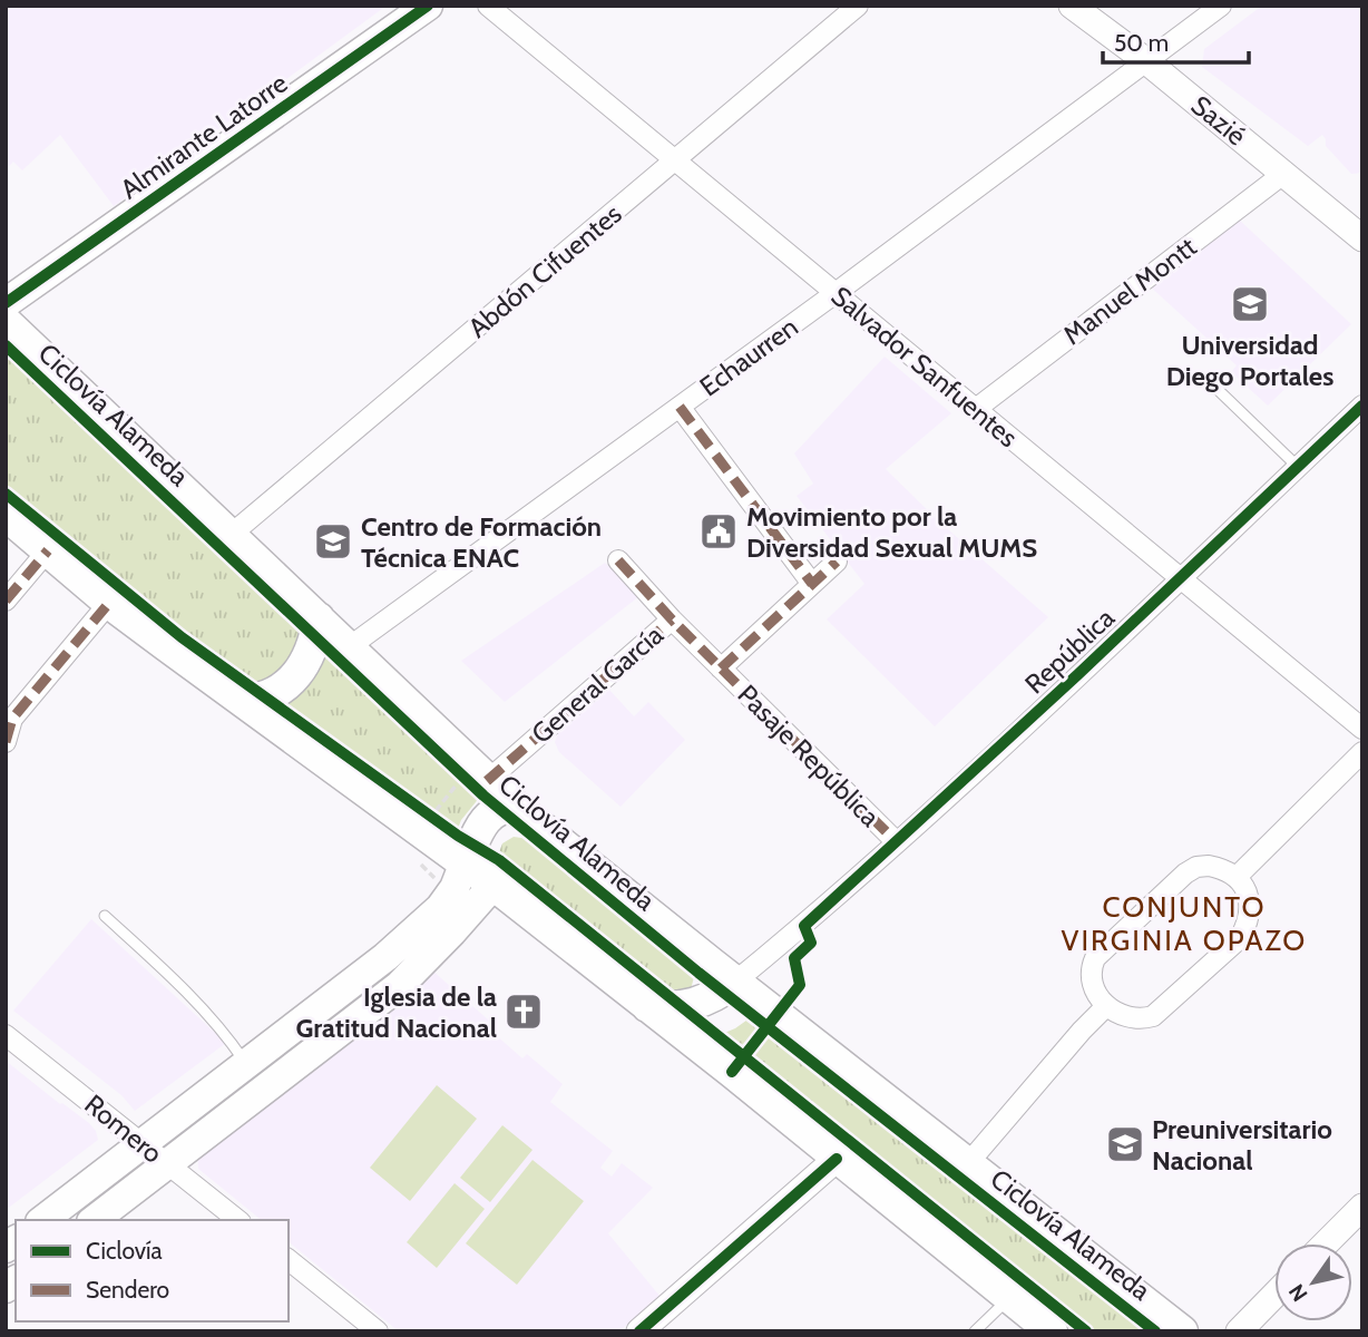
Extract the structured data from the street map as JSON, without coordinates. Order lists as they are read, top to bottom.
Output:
{
  "streets": {
    "main road": ["Almirante Latorre"],
    "street": [
      "Sazié",
      "Abdón Cifuentes",
      "Manuel Montt",
      "Echaurren",
      "Salvador Sanfuentes",
      "República",
      "General García",
      "Pasaje República",
      "Romero"
    ],
    "cycle path": ["Ciclovía Alameda"]
  },
  "crossings": [
    ["Sazié", "Manuel Montt"],
    ["Sazié", "Echaurren"],
    ["Abdón Cifuentes", "Salvador Sanfuentes"],
    ["Manuel Montt", "Salvador Sanfuentes"],
    ["Echaurren", "Salvador Sanfuentes"],
    ["Salvador Sanfuentes", "República"],
    ["Ciclovía Alameda", "General García"],
    ["República", "Pasaje República"],
    ["General García", "Pasaje República"]
  ],
  "districts": ["CONJUNTO VIRGINIA OPAZO"],
  "places": {
    "school or university": ["Universidad Diego Portales", "Centro de Formación Técnica ENAC", "Preuniversitario Nacional"],
    "public building": ["Movimiento por la Diversidad Sexual MUMS"],
    "church": ["Iglesia de la Gratitud Nacional"]
  },
  "legend": ["Ciclovía", "Sendero"],
  "scale_bar": "50 m",
  "north": "bottom left"
}
